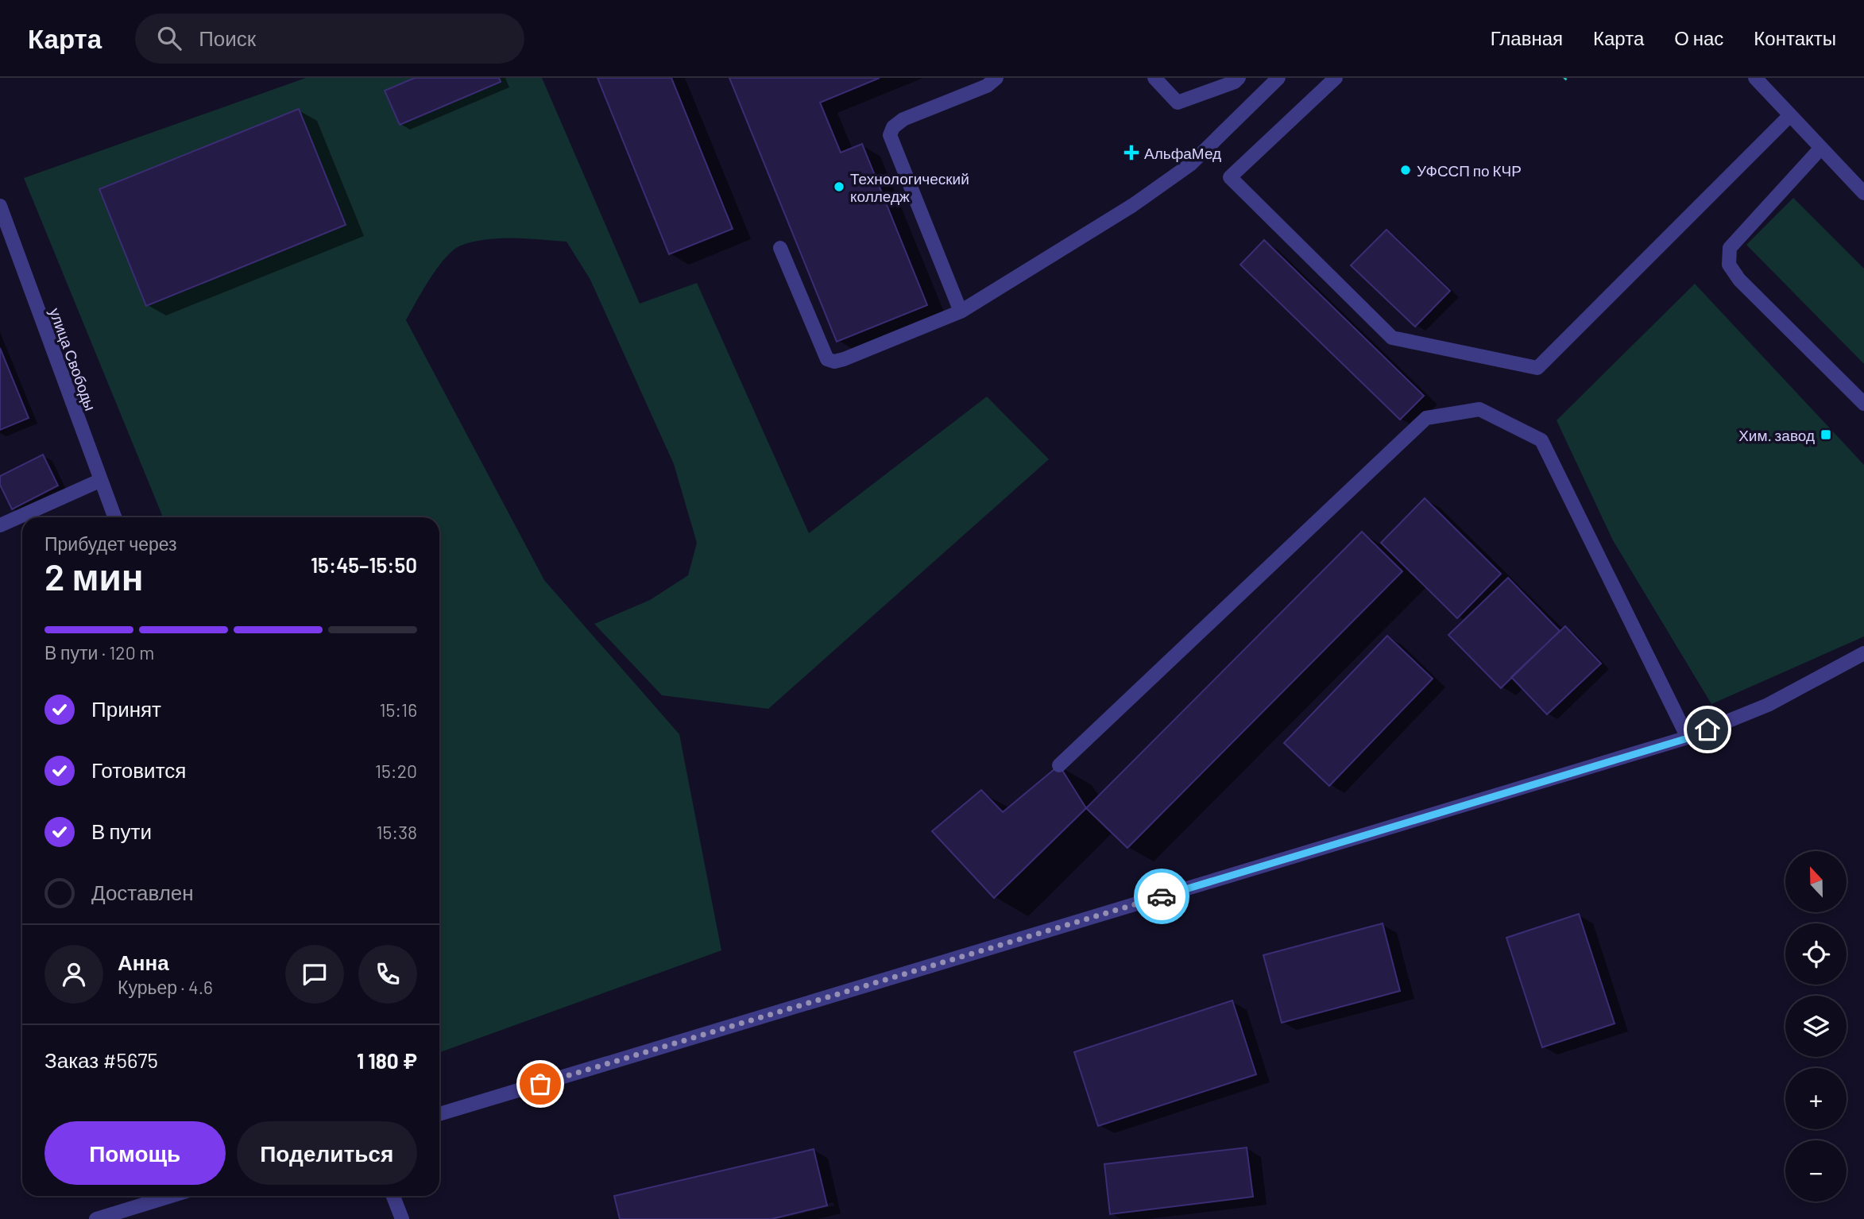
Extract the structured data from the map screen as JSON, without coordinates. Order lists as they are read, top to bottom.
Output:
{
  "streets": {
    "street": ["улица Свободы"]
  },
  "places": {
    "health": ["АльфаМед"],
    "other": ["УФССП по КЧР", "Технологический колледж"],
    "transit": ["Хим. завод"]
  },
  "north": "top",
  "page": {
    "header": "Карта",
    "search": "Поиск",
    "nav": [
      "Главная",
      "Карта",
      "О нас",
      "Контакты"
    ],
    "heading": ["2 мин", "Прибудет через", "15:45–15:50"],
    "panel": [
      "Анна",
      "Курьер · 4.6",
      "Заказ #5675",
      "1 180 ₽"
    ],
    "bar": "В пути · 120 m",
    "list": [
      ["Принят", "15:16"],
      ["Готовится", "15:20"],
      ["В пути", "15:38"],
      "Доставлен"
    ],
    "map_buttons": ["+", "−"],
    "buttons": ["Помощь", "Поделиться"]
  }
}
